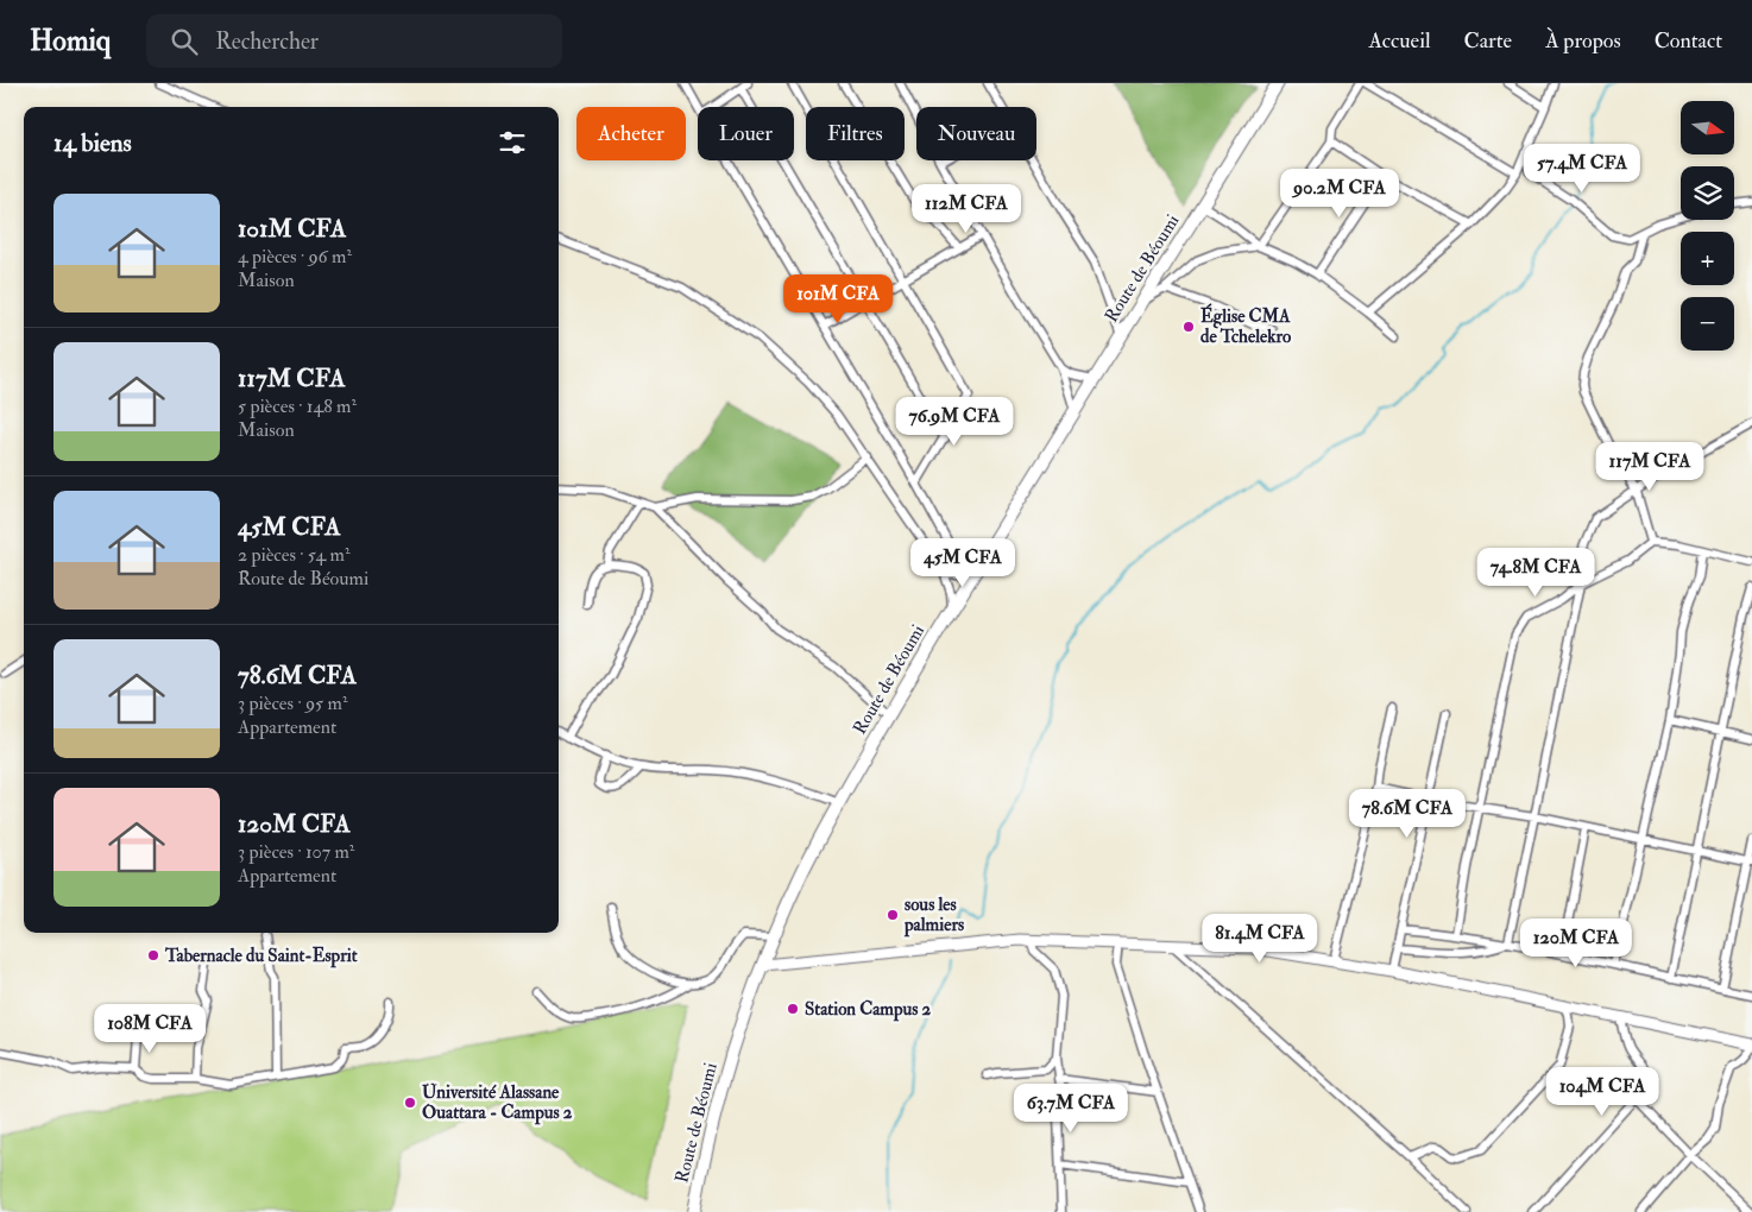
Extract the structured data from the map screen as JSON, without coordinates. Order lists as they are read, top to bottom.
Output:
{
  "streets": {
    "main road": ["Route de Béoumi"]
  },
  "places": [
    "Église CMA de Tchelekro",
    "sous les palmiers",
    "Tabernacle du Saint-Esprit",
    "Station Campus 2",
    "Université Alassane Ouattara - Campus 2"
  ],
  "north": "right",
  "page": {
    "header": "Homiq",
    "search": "Rechercher",
    "nav": [
      "Accueil",
      "Carte",
      "À propos",
      "Contact"
    ],
    "map_buttons": ["+", "−"],
    "chip": [
      "Acheter",
      "Louer",
      "Filtres",
      "Nouveau"
    ],
    "heading": "14 biens",
    "price": [
      "57.4M CFA",
      "90.2M CFA",
      "112M CFA",
      "101M CFA",
      "76.9M CFA",
      "117M CFA",
      "45M CFA",
      "74.8M CFA",
      "78.6M CFA",
      "81.4M CFA",
      "120M CFA",
      "108M CFA",
      "104M CFA",
      "63.7M CFA"
    ],
    "list": [
      {
        "name": "101M CFA",
        "note": "4 pièces · 96 m² · Maison"
      },
      {
        "name": "117M CFA",
        "note": "5 pièces · 148 m² · Maison"
      },
      {
        "name": "45M CFA",
        "note": "2 pièces · 54 m² · Route de Béoumi"
      },
      {
        "name": "78.6M CFA",
        "note": "3 pièces · 95 m² · Appartement"
      },
      {
        "name": "120M CFA",
        "note": "3 pièces · 107 m² · Appartement"
      }
    ]
  }
}
